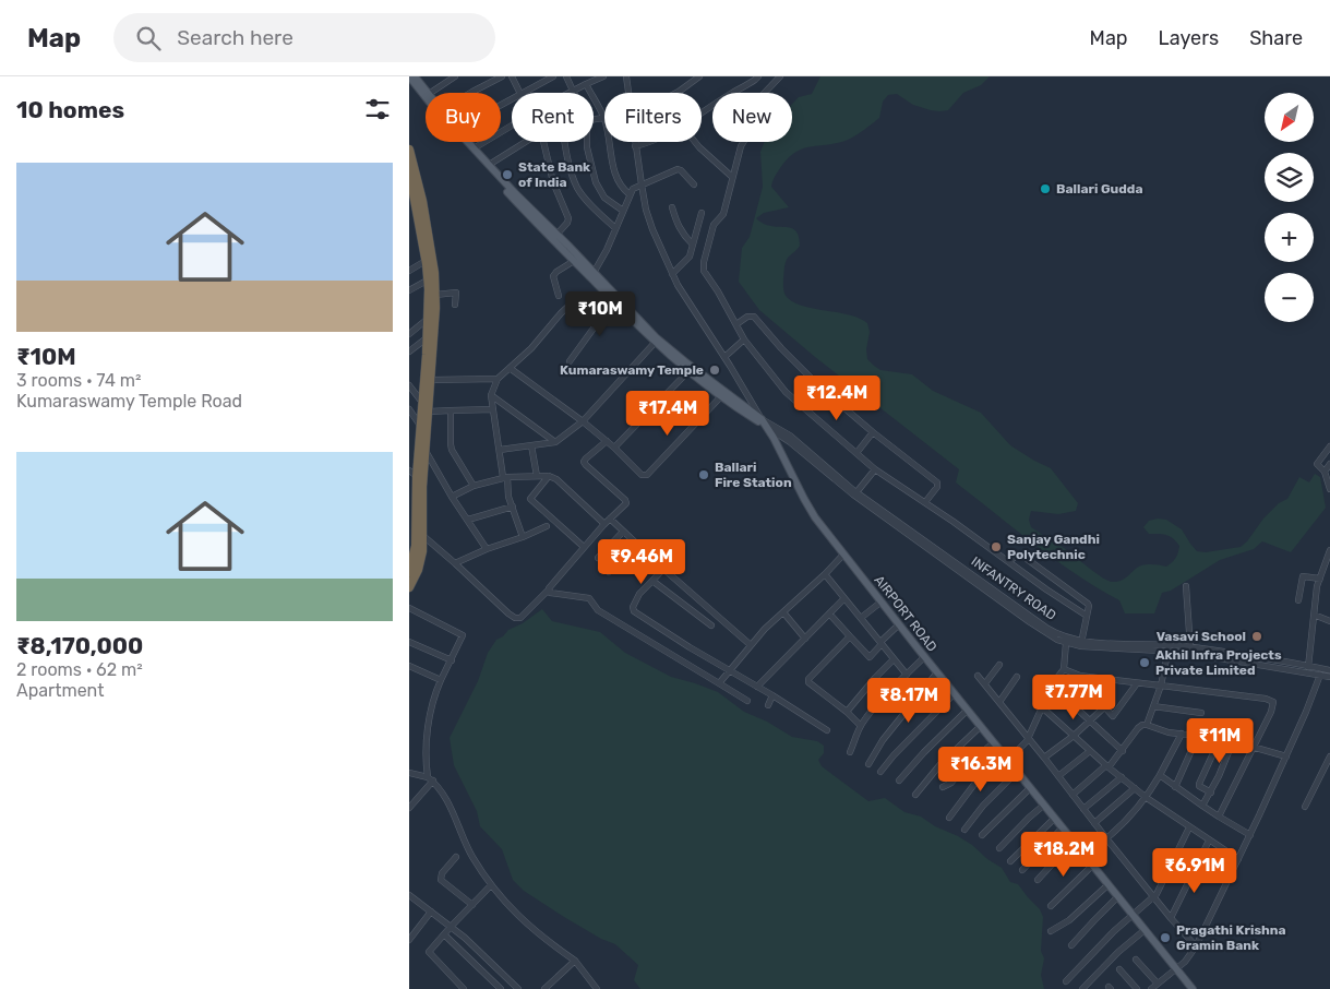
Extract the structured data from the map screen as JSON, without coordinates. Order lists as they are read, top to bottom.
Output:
{
  "streets": {
    "main road": ["AIRPORT ROAD"],
    "street": ["INFANTRY ROAD"]
  },
  "crossings": [
    ["INFANTRY ROAD", "AIRPORT ROAD"]
  ],
  "places": [
    "State Bank of India",
    "Ballari Gudda",
    "Kumaraswamy Temple",
    "Ballari Fire Station",
    "Sanjay Gandhi Polytechnic",
    "Vasavi School",
    "Akhil Infra Projects Private Limited",
    "Pragathi Krishna Gramin Bank"
  ],
  "north": "bottom left",
  "page": {
    "header": "Map",
    "search": "Search here",
    "nav": ["Map", "Layers", "Share"],
    "heading": "10 homes",
    "map_buttons": ["+", "−"],
    "chip": [
      "Buy",
      "Rent",
      "Filters",
      "New"
    ],
    "list": [
      {
        "name": "₹10M",
        "note": "3 rooms · 74 m² · Kumaraswamy Temple Road"
      },
      {
        "name": "₹8,170,000",
        "note": "2 rooms · 62 m² · Apartment"
      }
    ],
    "price": [
      "₹10M",
      "₹12.4M",
      "₹17.4M",
      "₹9.46M",
      "₹7.77M",
      "₹8.17M",
      "₹11M",
      "₹16.3M",
      "₹18.2M",
      "₹6.91M"
    ]
  }
}
